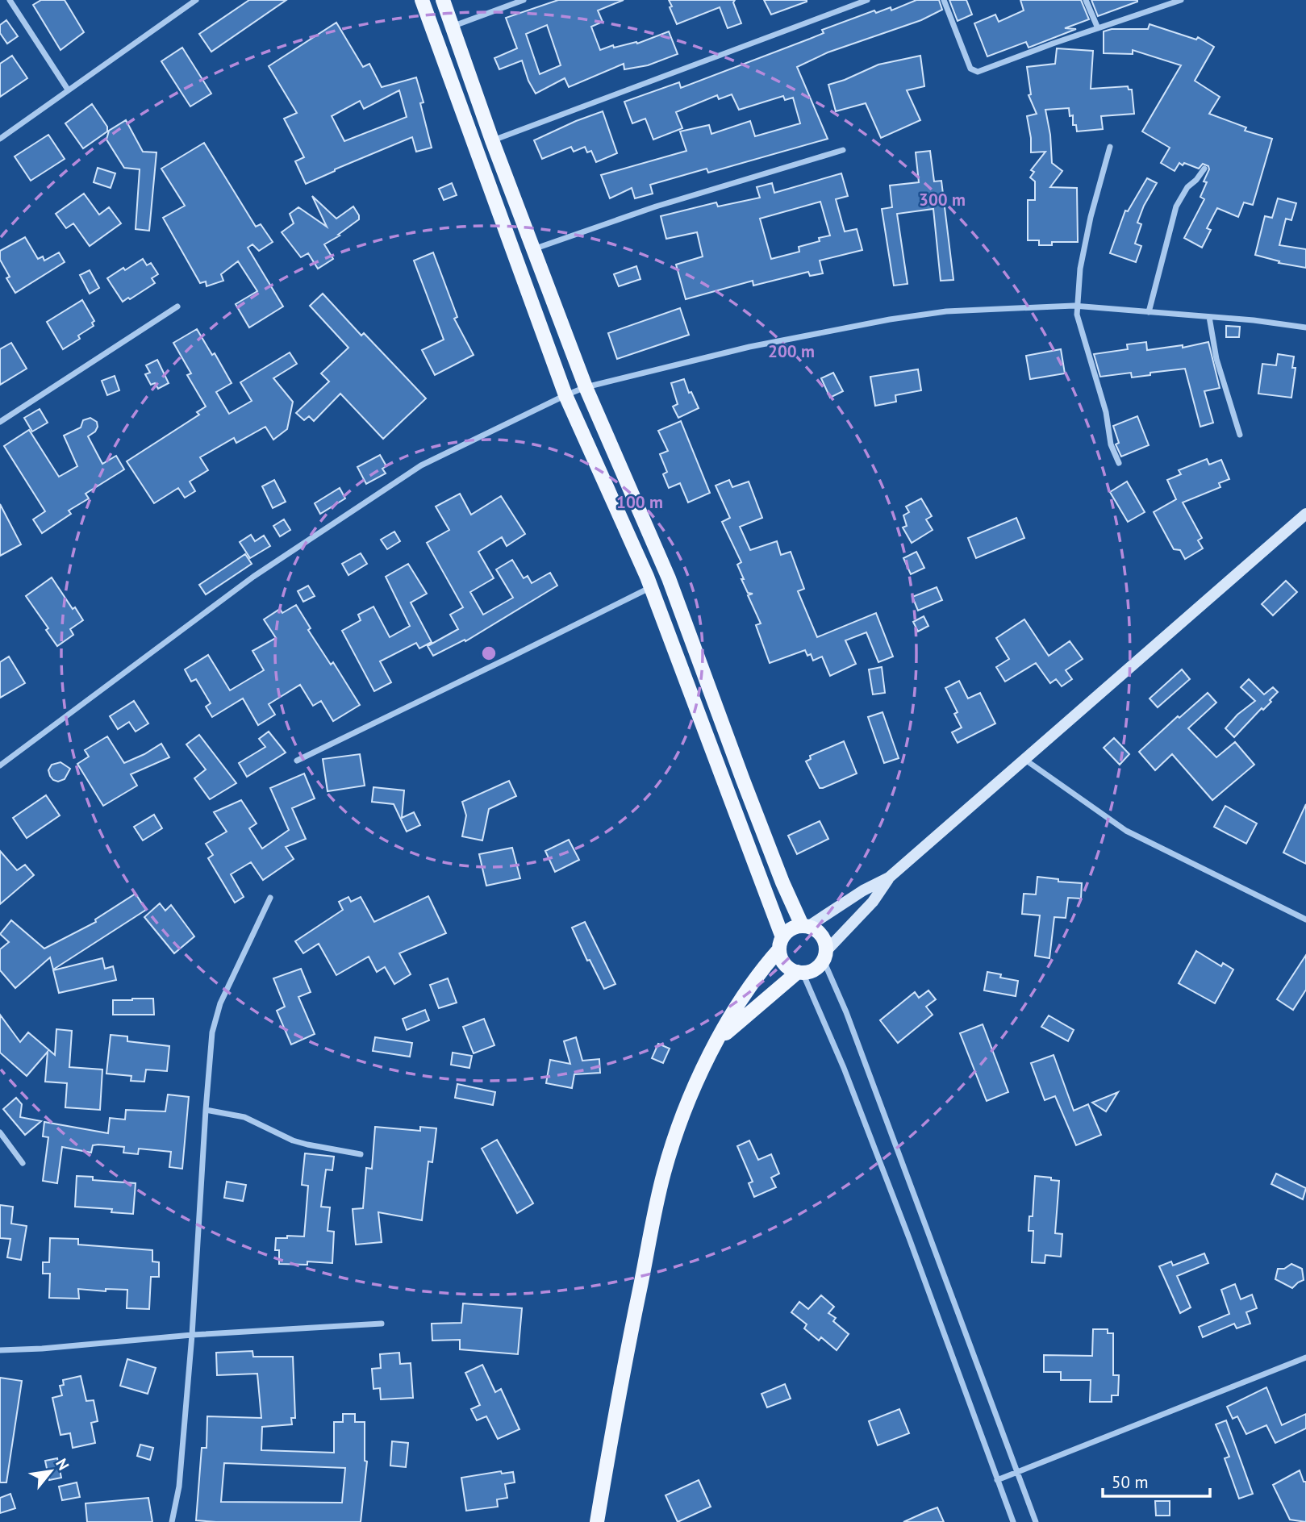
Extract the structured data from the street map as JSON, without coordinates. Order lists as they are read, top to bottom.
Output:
{
  "scale_bar": "50 m",
  "north": "top right",
  "rings": ["300 m", "200 m", "100 m"]
}
